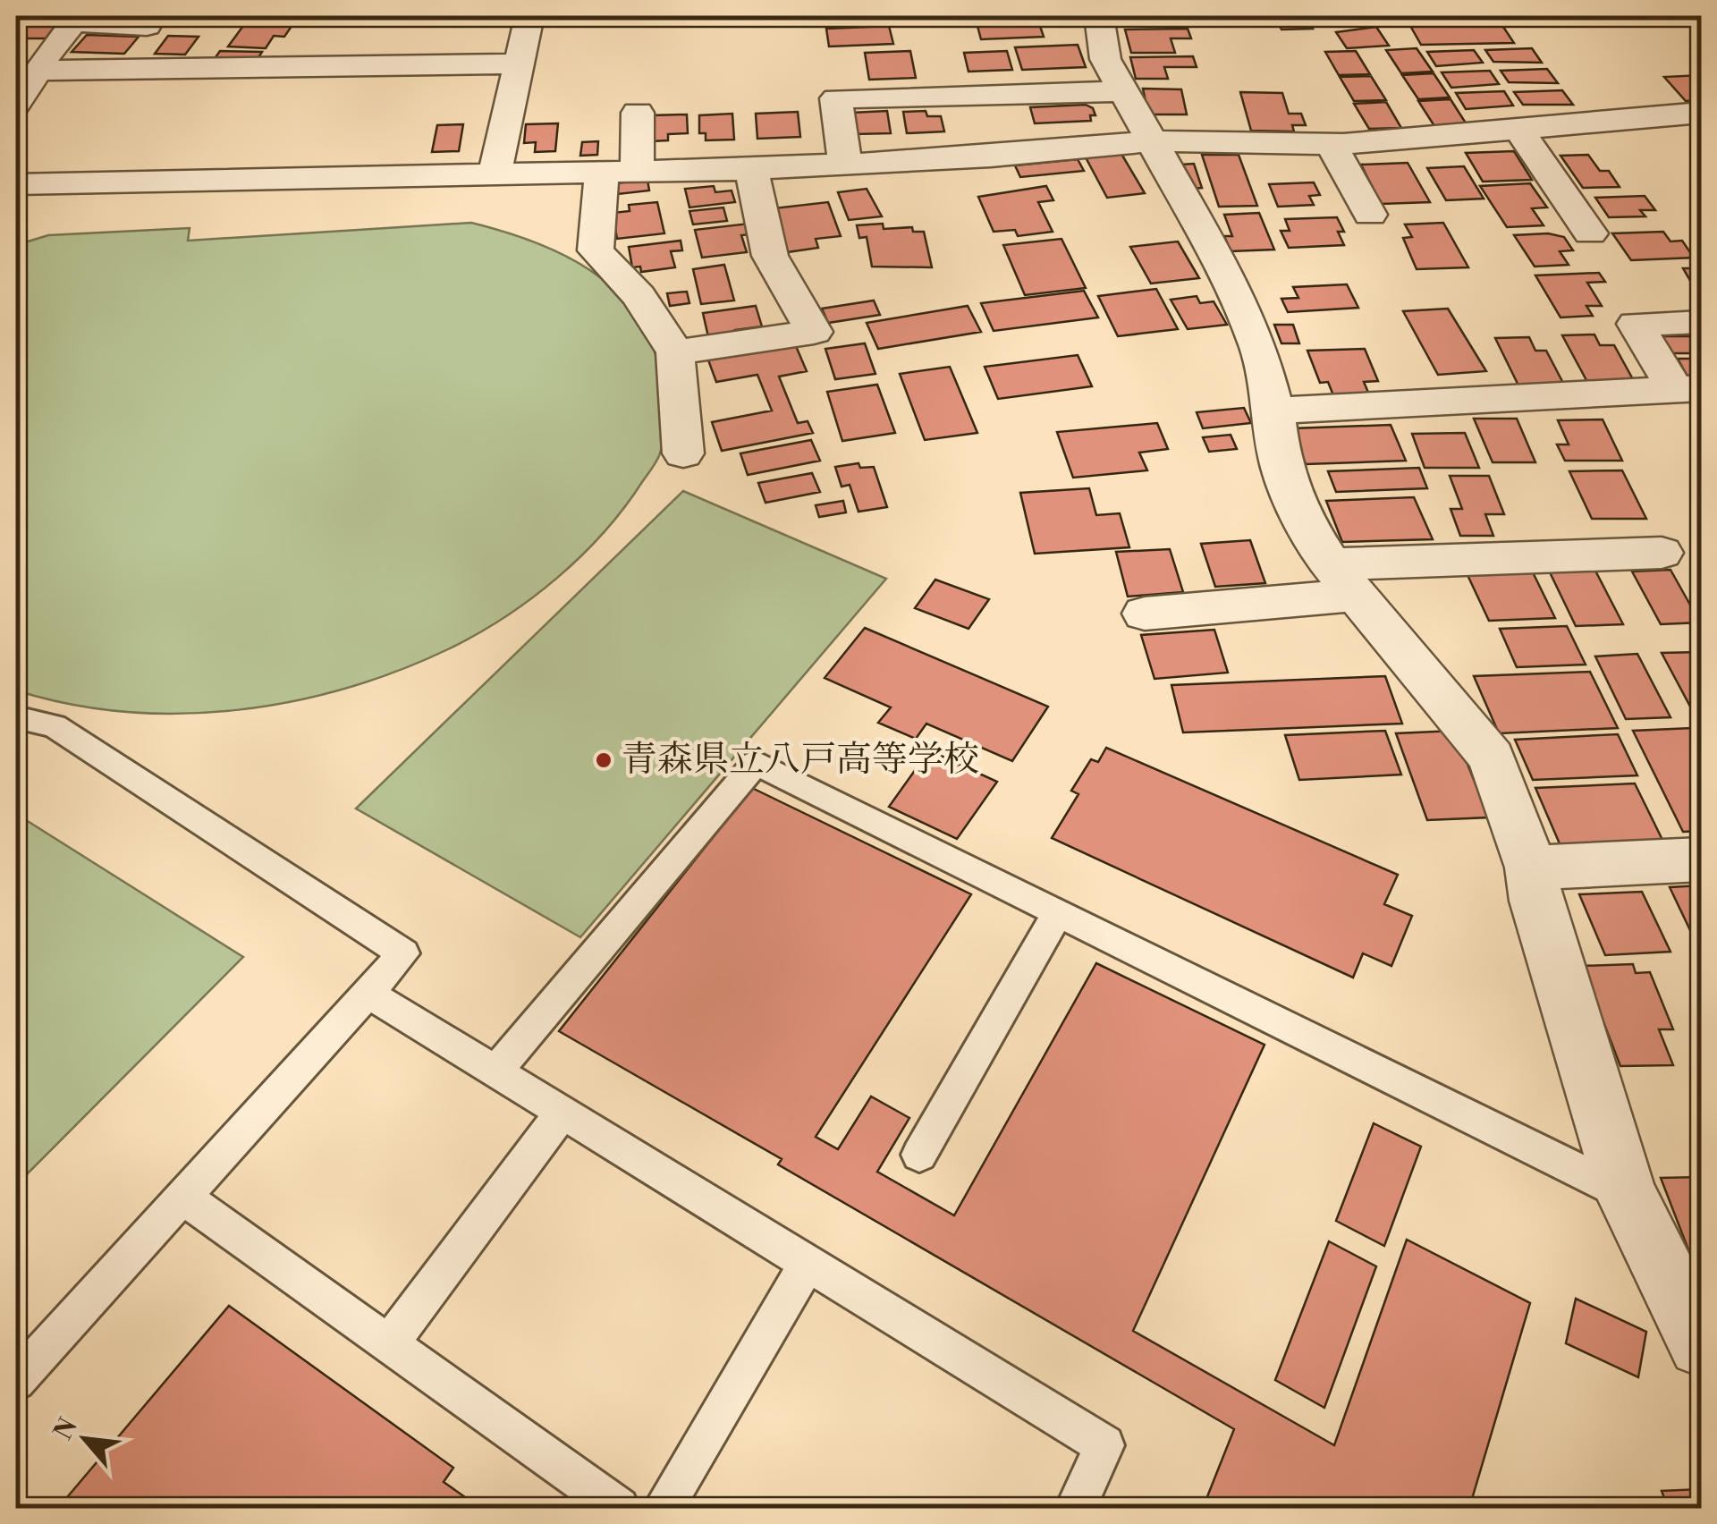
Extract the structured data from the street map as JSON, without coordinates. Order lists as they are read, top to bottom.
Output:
{
  "places": ["青森県立八戸高等学校"],
  "north": "top left"
}
